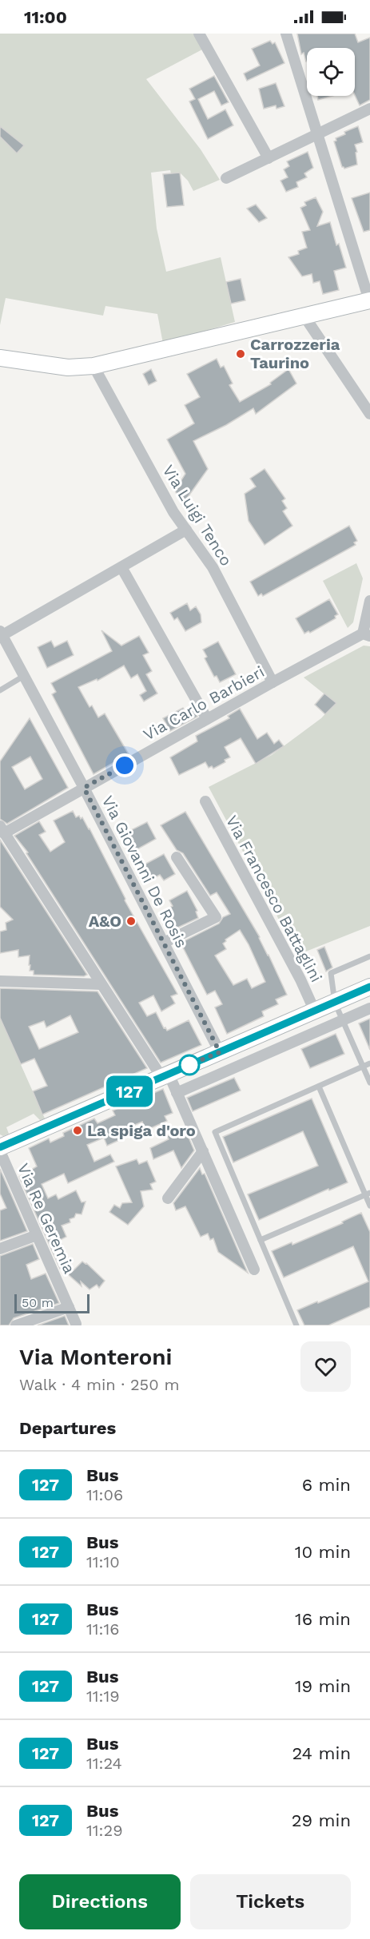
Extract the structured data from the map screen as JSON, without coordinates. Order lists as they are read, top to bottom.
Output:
{
  "streets": {
    "street": [
      "Via Luigi Tenco",
      "Via Carlo Barbieri",
      "Via Giovanni De Rosis",
      "Via Francesco Battaglini",
      "Via Re Geremia"
    ]
  },
  "crossings": [
    ["Via Luigi Tenco", "Via Carlo Barbieri"],
    ["Via Carlo Barbieri", "Via Giovanni De Rosis"]
  ],
  "places": ["Carrozzeria Taurino", "A&O", "La spiga d'oro"],
  "lines": ["bus line 127"],
  "scale_bar": "50 m",
  "page": {
    "status": "11:00",
    "on_map": "127",
    "scale": "50 m",
    "heading": [
      ["Via Monteroni", "Walk · 4 min · 250 m"],
      "Departures"
    ],
    "list": [
      {
        "mark": "127",
        "name": "Bus",
        "note": "11:06",
        "value": "6 min"
      },
      {
        "mark": "127",
        "name": "Bus",
        "note": "11:10",
        "value": "10 min"
      },
      {
        "mark": "127",
        "name": "Bus",
        "note": "11:16",
        "value": "16 min"
      },
      {
        "mark": "127",
        "name": "Bus",
        "note": "11:19",
        "value": "19 min"
      },
      {
        "mark": "127",
        "name": "Bus",
        "note": "11:24",
        "value": "24 min"
      },
      {
        "mark": "127",
        "name": "Bus",
        "note": "11:29",
        "value": "29 min"
      }
    ],
    "buttons": ["Directions", "Tickets"]
  }
}
